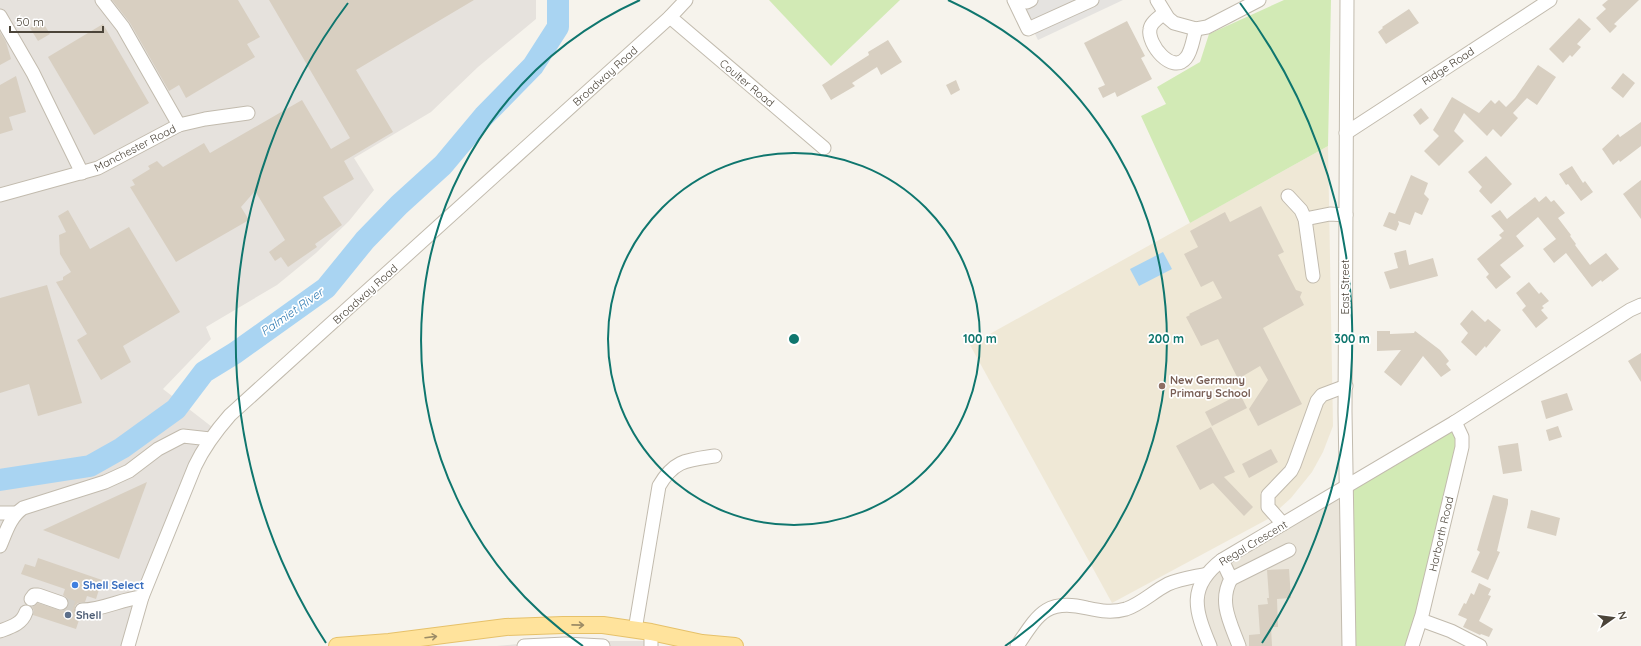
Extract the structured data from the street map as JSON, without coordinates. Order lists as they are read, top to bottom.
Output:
{
  "streets": {
    "street": [
      "Ridge Road",
      "Broadway Road",
      "Coulter Road",
      "Manchester Road",
      "East Street",
      "Harborth Road",
      "Regal Crescent"
    ]
  },
  "crossings": [
    ["Ridge Road", "East Street"],
    ["Broadway Road", "Coulter Road"],
    ["East Street", "Regal Crescent"]
  ],
  "water": ["Palmiet River"],
  "places": ["New Germany Primary School", "Shell Select", "Shell"],
  "scale_bar": "50 m",
  "north": "right",
  "rings": ["100 m", "200 m", "300 m"]
}
